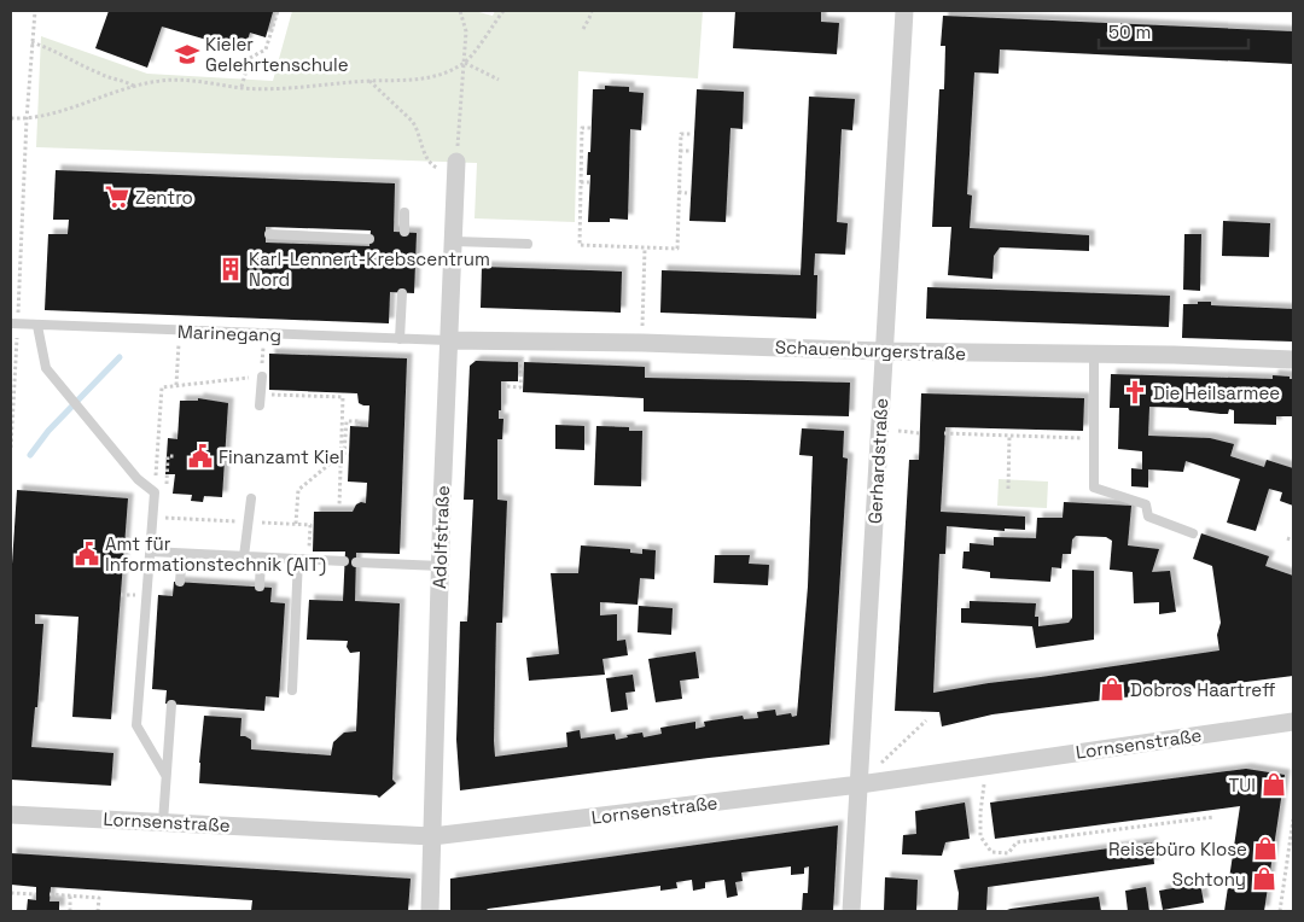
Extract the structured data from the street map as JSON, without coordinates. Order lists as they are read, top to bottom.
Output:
{
  "streets": {
    "street": [
      "Schauenburgerstraße",
      "Gerhardstraße",
      "Adolfstraße",
      "Lornsenstraße"
    ],
    "lane": ["Marinegang"]
  },
  "crossings": [
    ["Marinegang", "Schauenburgerstraße"],
    ["Marinegang", "Adolfstraße"],
    ["Schauenburgerstraße", "Gerhardstraße"],
    ["Schauenburgerstraße", "Adolfstraße"],
    ["Gerhardstraße", "Lornsenstraße"],
    ["Adolfstraße", "Lornsenstraße"]
  ],
  "places": {
    "school or university": ["Kieler Gelehrtenschule"],
    "supermarket": ["Zentro"],
    "building": ["Karl-Lennert-Krebscentrum Nord"],
    "church": ["Die Heilsarmee"],
    "public building": ["Finanzamt Kiel", "Amt für Informationstechnik (AIT)"],
    "shop": [
      "Dobros Haartreff",
      "TUI",
      "Reisebüro Klose",
      "Schtony"
    ]
  },
  "scale_bar": "50 m"
}
